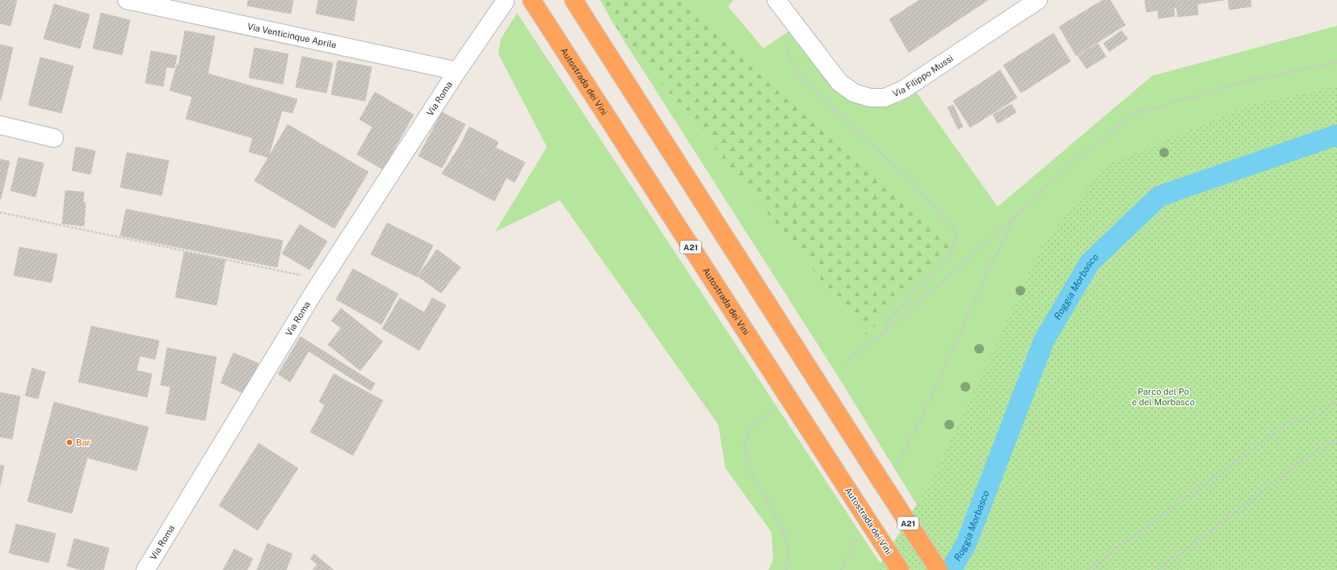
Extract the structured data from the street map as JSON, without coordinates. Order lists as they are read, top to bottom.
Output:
{
  "streets": {
    "highway": ["Autostrada dei Vini", "A21"],
    "street": ["Via Venticinque Aprile", "Via Filippo Mussi", "Via Roma"]
  },
  "crossings": [
    ["Via Venticinque Aprile", "Via Roma"]
  ],
  "water": ["Roggia Morbasco"],
  "parks": ["Parco del Po e del Morbasco"],
  "places": ["Bar"]
}
